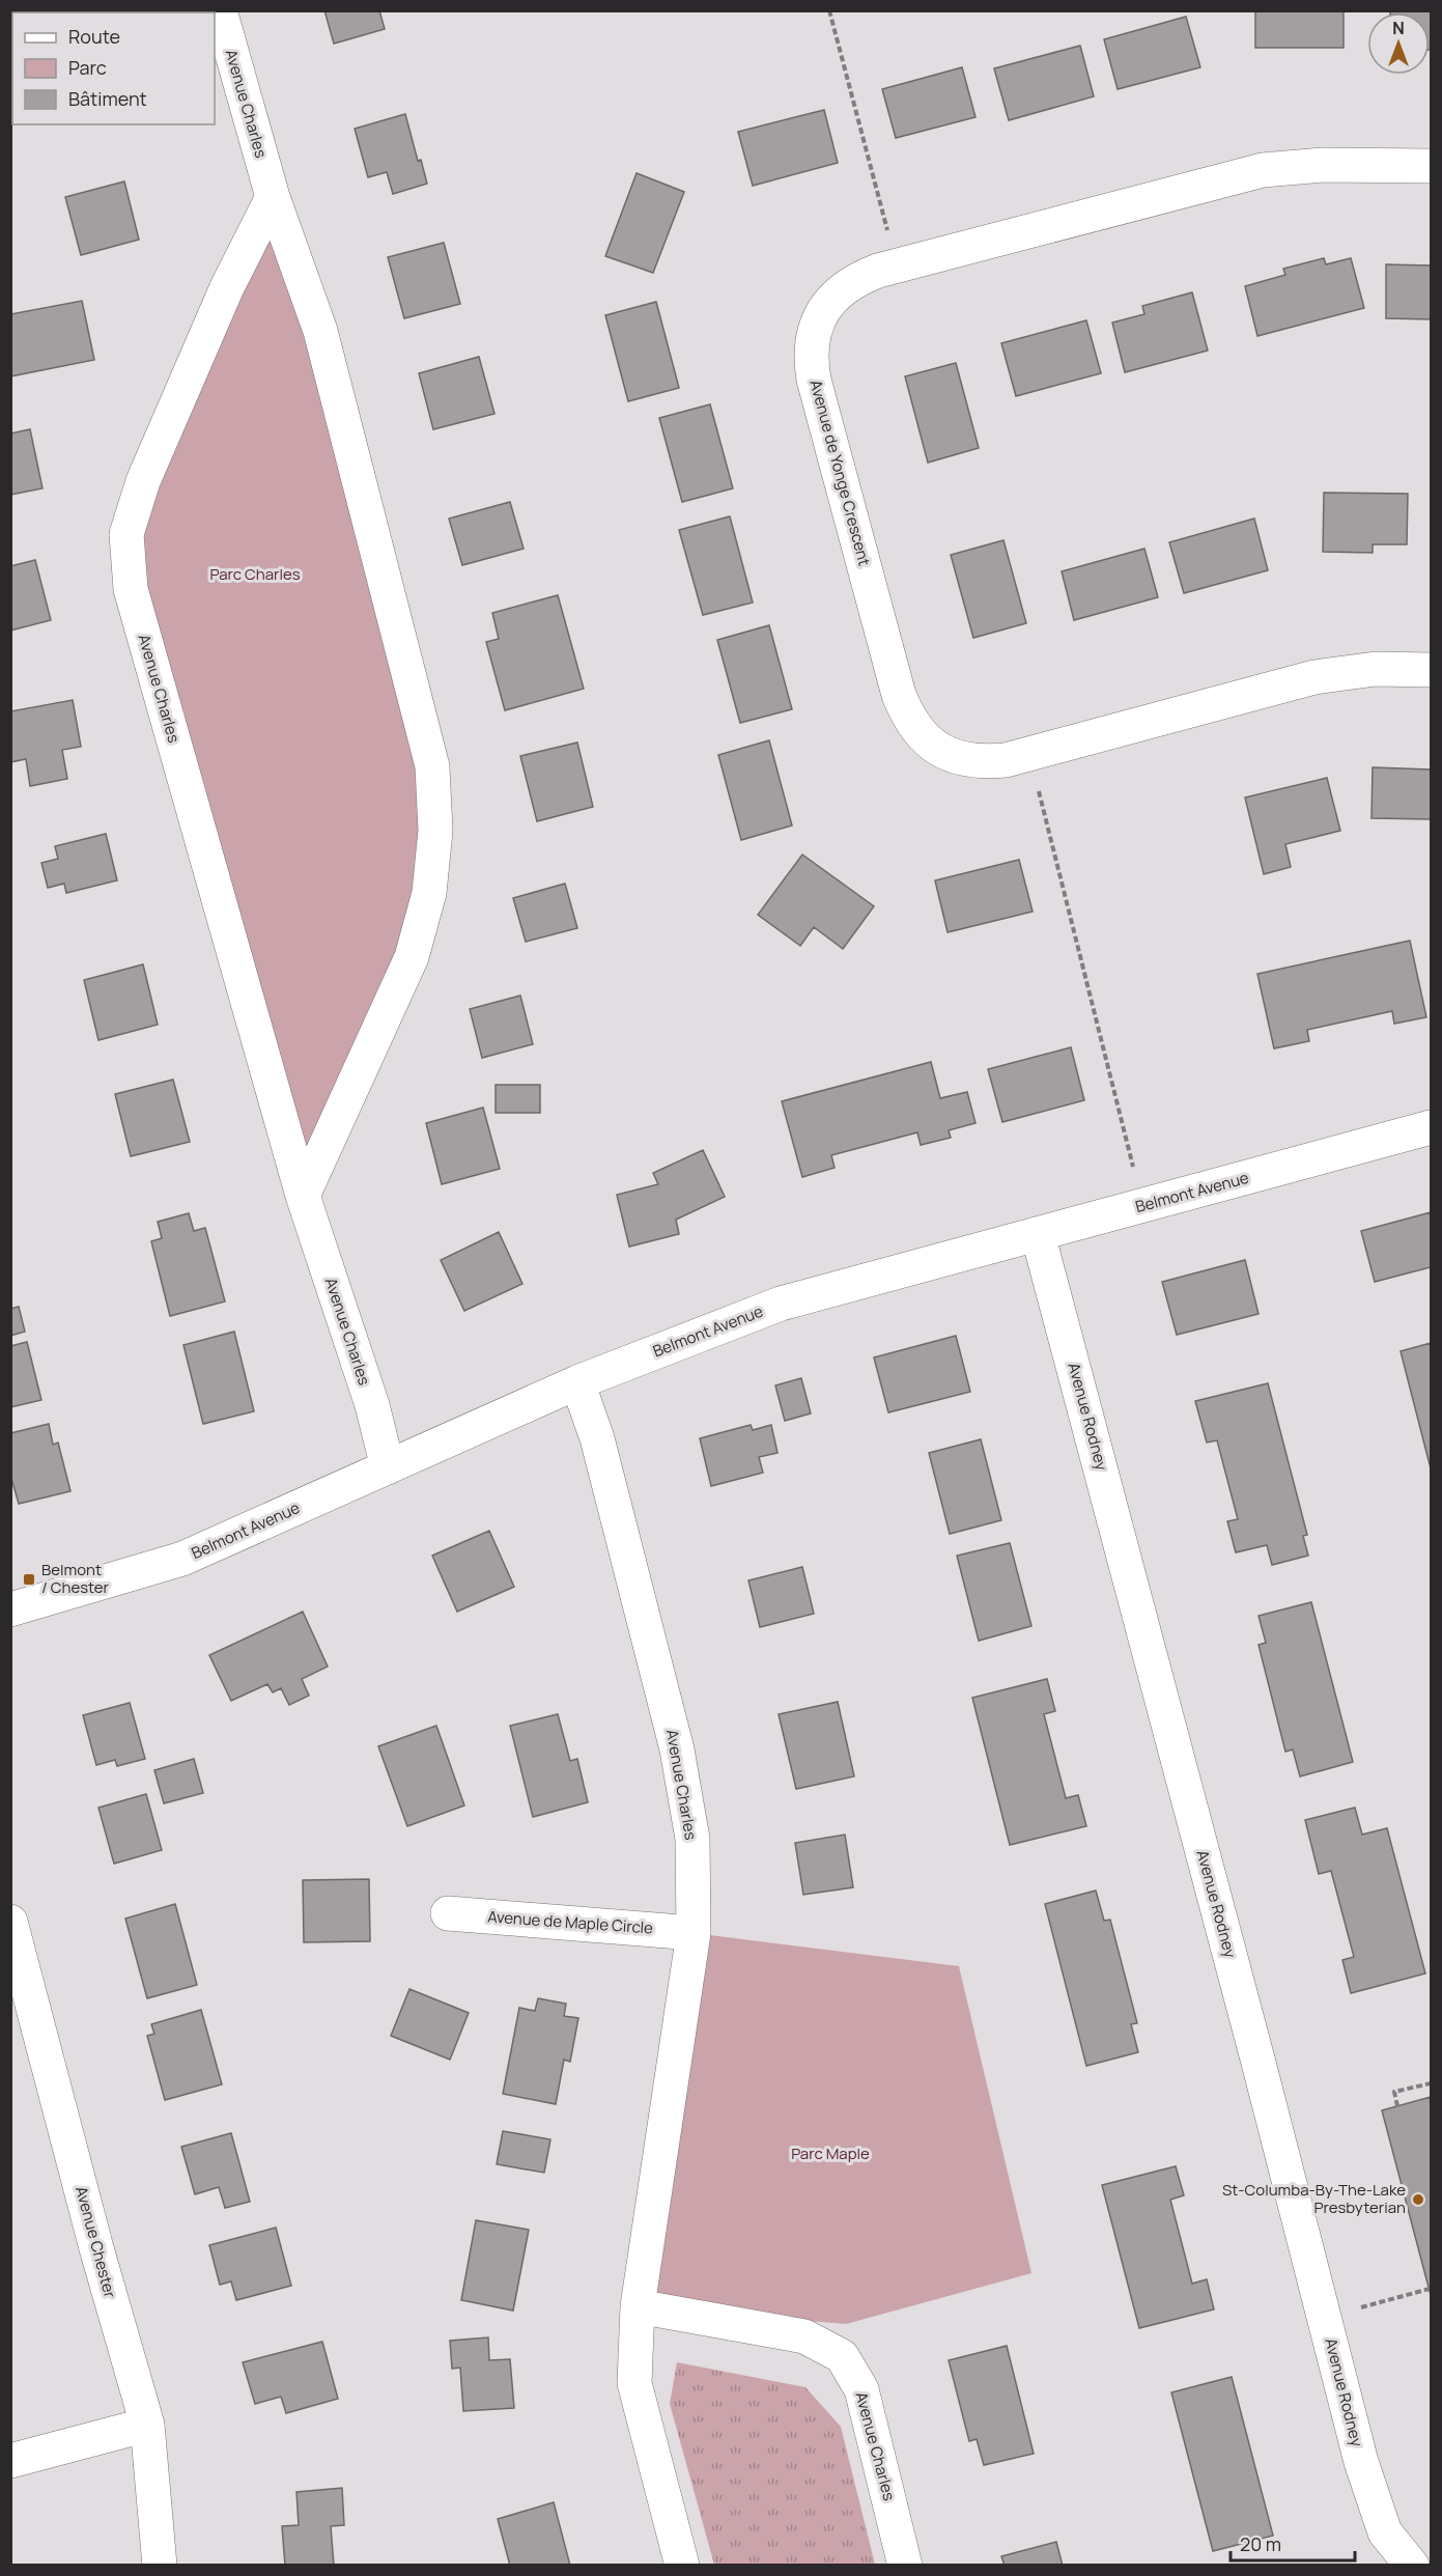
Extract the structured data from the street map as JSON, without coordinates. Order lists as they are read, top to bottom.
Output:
{
  "streets": {
    "street": [
      "Avenue Charles",
      "Avenue de Yonge Crescent",
      "Belmont Avenue",
      "Avenue Rodney",
      "Avenue de Maple Circle",
      "Avenue Chester"
    ]
  },
  "crossings": [
    ["Avenue Charles", "Belmont Avenue"],
    ["Avenue Charles", "Avenue de Maple Circle"],
    ["Belmont Avenue", "Avenue Rodney"]
  ],
  "parks": ["Parc Charles", "Parc Maple"],
  "places": {
    "transit": ["Belmont / Chester"],
    "other": ["St-Columba-By-The-Lake Presbyterian"]
  },
  "legend": ["Route", "Parc", "Bâtiment"],
  "scale_bar": "20 m",
  "north": "top"
}
